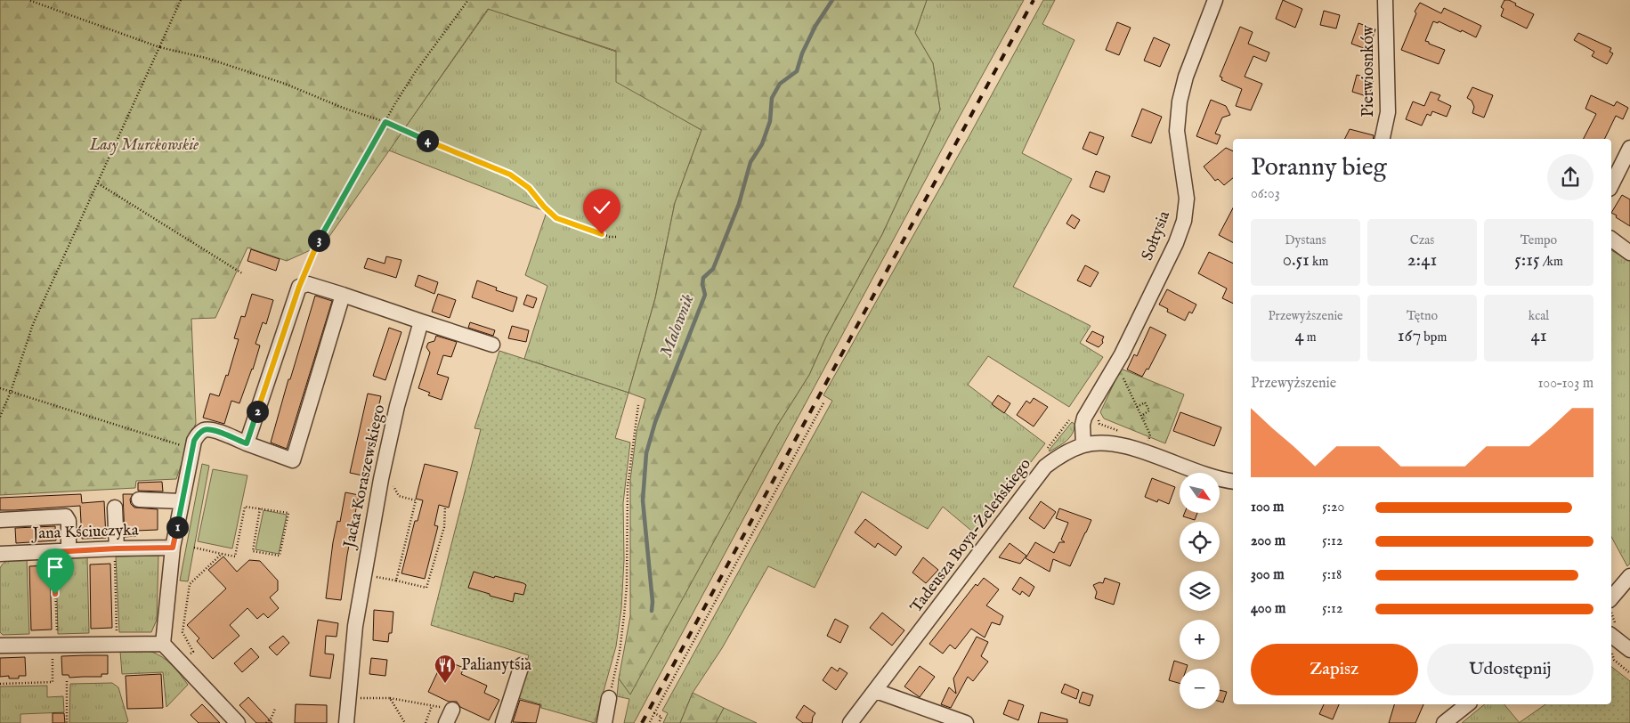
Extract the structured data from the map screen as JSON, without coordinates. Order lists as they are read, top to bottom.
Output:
{
  "streets": {
    "street": [
      "Pierwiosnków",
      "Sołtysia",
      "Jacka Koraszewskiego",
      "Jana Kściuczyka",
      "Tadeusza Boya-Żeleńskiego"
    ]
  },
  "crossings": [
    ["Sołtysia", "Tadeusza Boya-Żeleńskiego"]
  ],
  "water": ["Malownik"],
  "parks": ["Lasy Murckowskie"],
  "places": {
    "restaurant": ["Palianytsia"]
  },
  "north": "bottom right",
  "page": {
    "pins": [
      "4",
      "3",
      "2",
      "1"
    ],
    "heading": ["Poranny bieg", "06:03"],
    "stats": [
      ["Dystans", "0.51 km"],
      ["Czas", "2:41"],
      ["Tempo", "5:15 /km"],
      ["Przewyższenie", "4 m"],
      ["Tętno", "167 bpm"],
      ["kcal", "41"]
    ],
    "chart": ["Przewyższenie", "100–103 m"],
    "map_buttons": ["+", "−"],
    "list": [
      {
        "name": "100 m",
        "note": "5:20"
      },
      {
        "name": "200 m",
        "note": "5:12"
      },
      {
        "name": "300 m",
        "note": "5:18"
      },
      {
        "name": "400 m",
        "note": "5:12"
      }
    ],
    "buttons": ["Zapisz", "Udostępnij"]
  }
}
